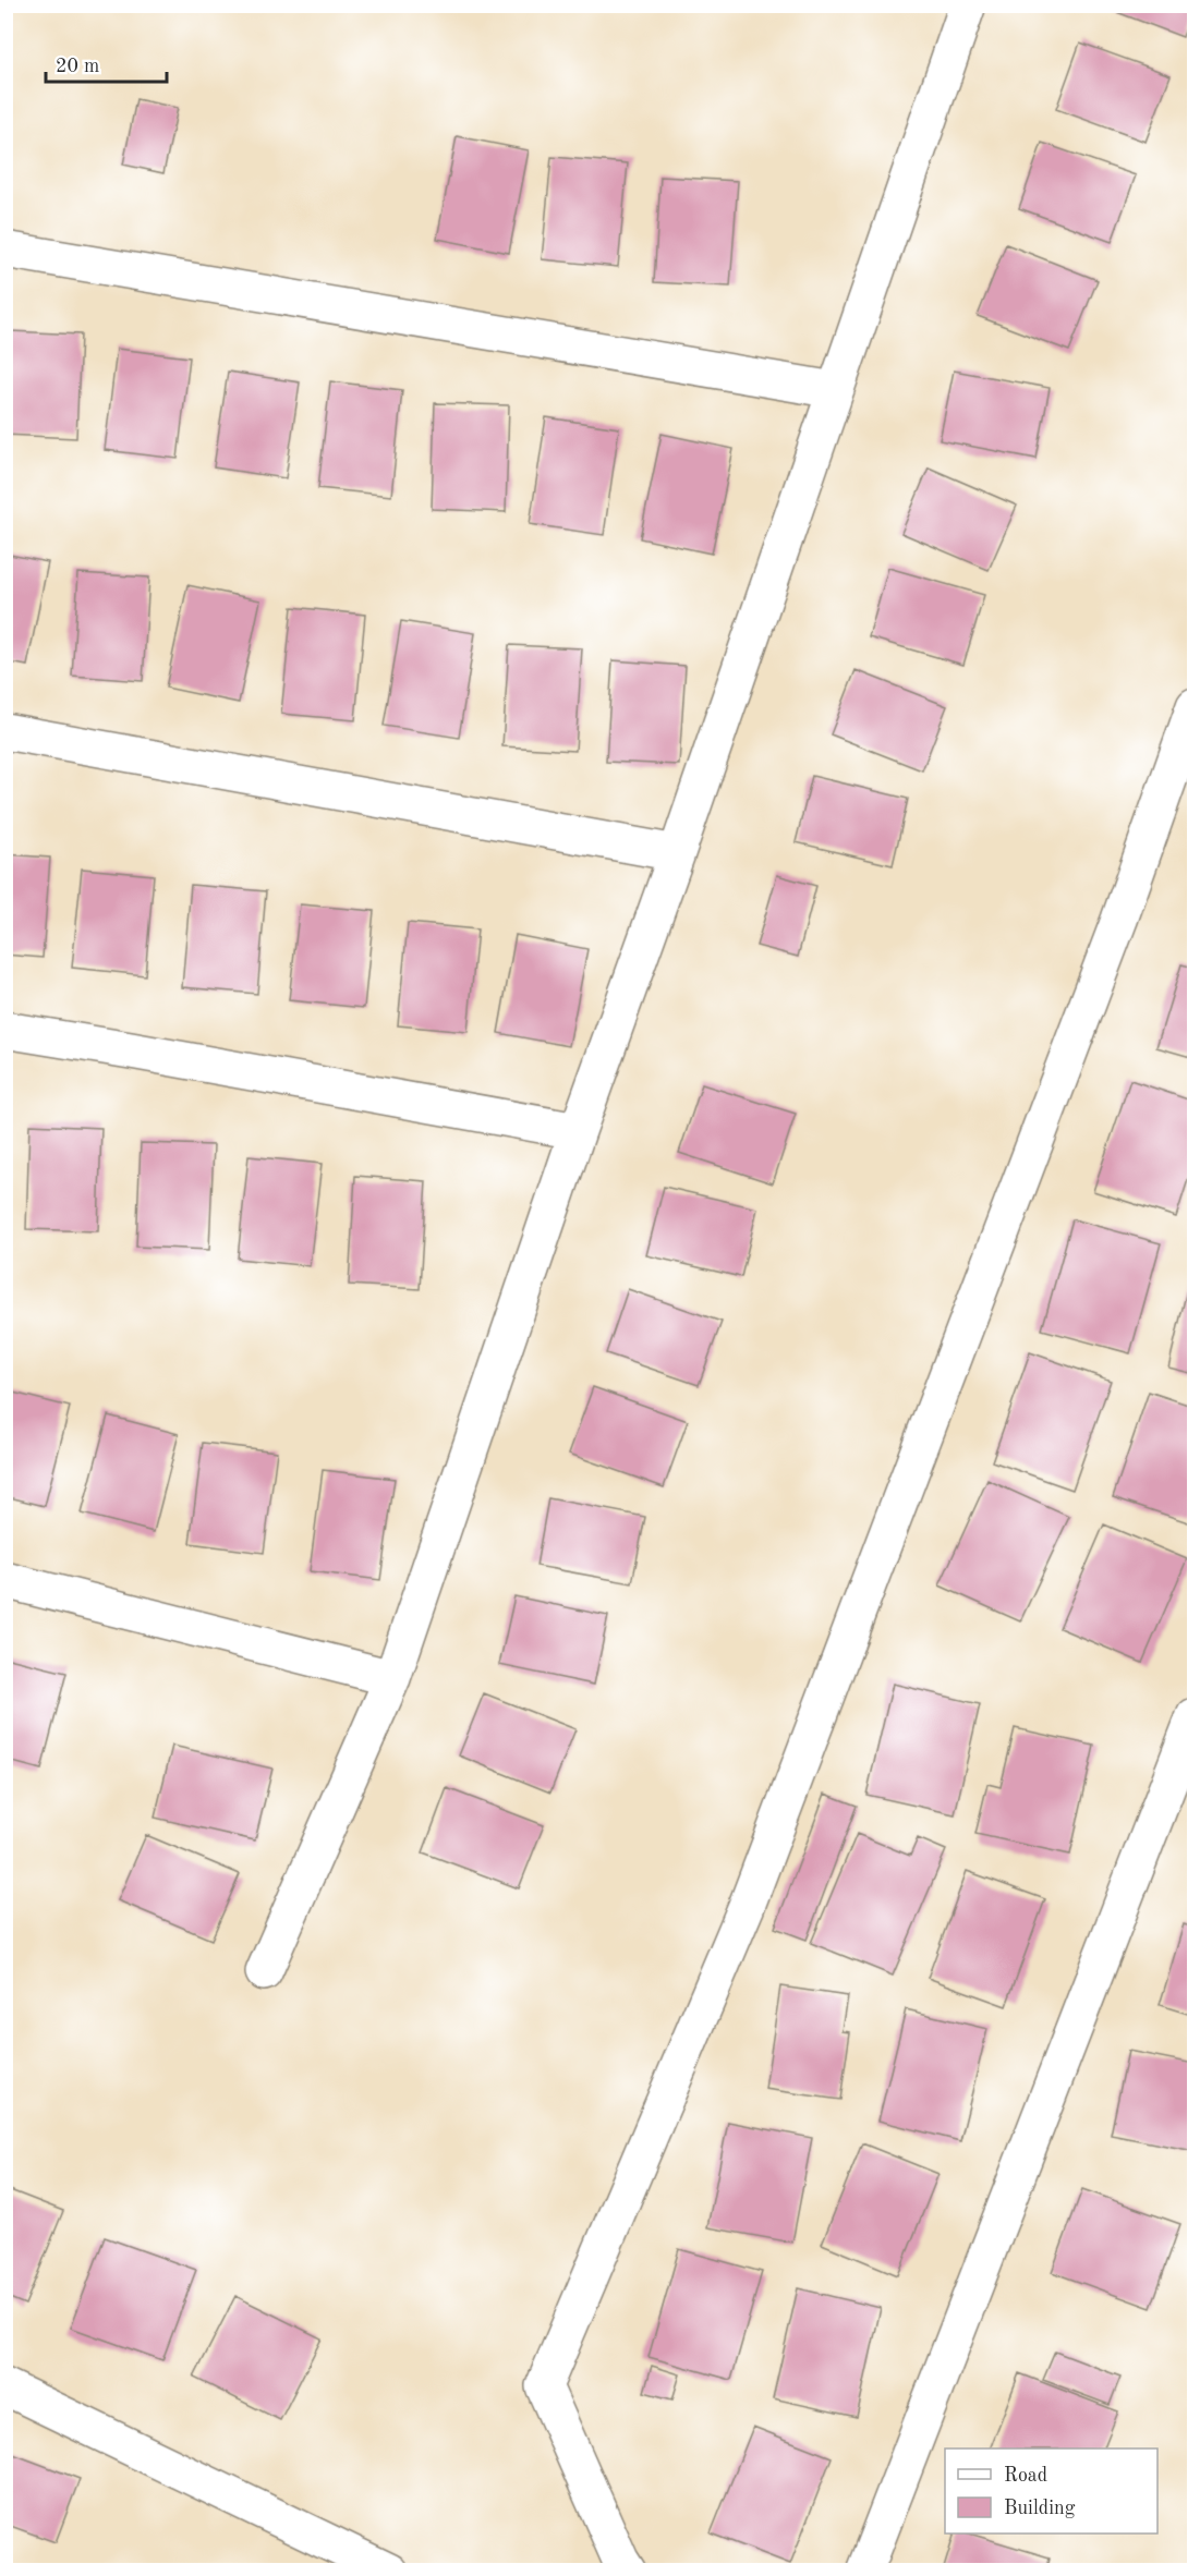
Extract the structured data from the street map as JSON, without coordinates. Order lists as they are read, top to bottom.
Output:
{
  "legend": ["Road", "Building"],
  "scale_bar": "20 m"
}
